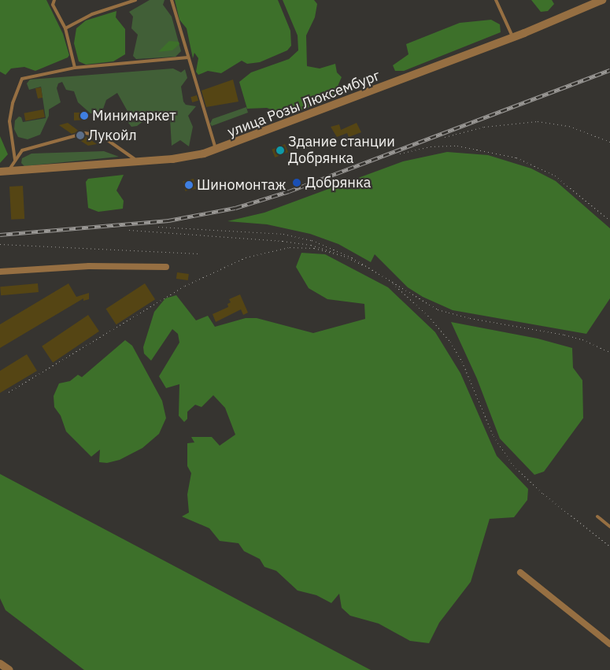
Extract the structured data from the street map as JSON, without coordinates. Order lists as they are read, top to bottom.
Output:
{
  "streets": {
    "street": ["улица Розы Люксембург"]
  },
  "places": [
    "Минимаркет",
    "Лукойл",
    "Здание станции Добрянка",
    "Добрянка",
    "Шинoмонтаж"
  ]
}
